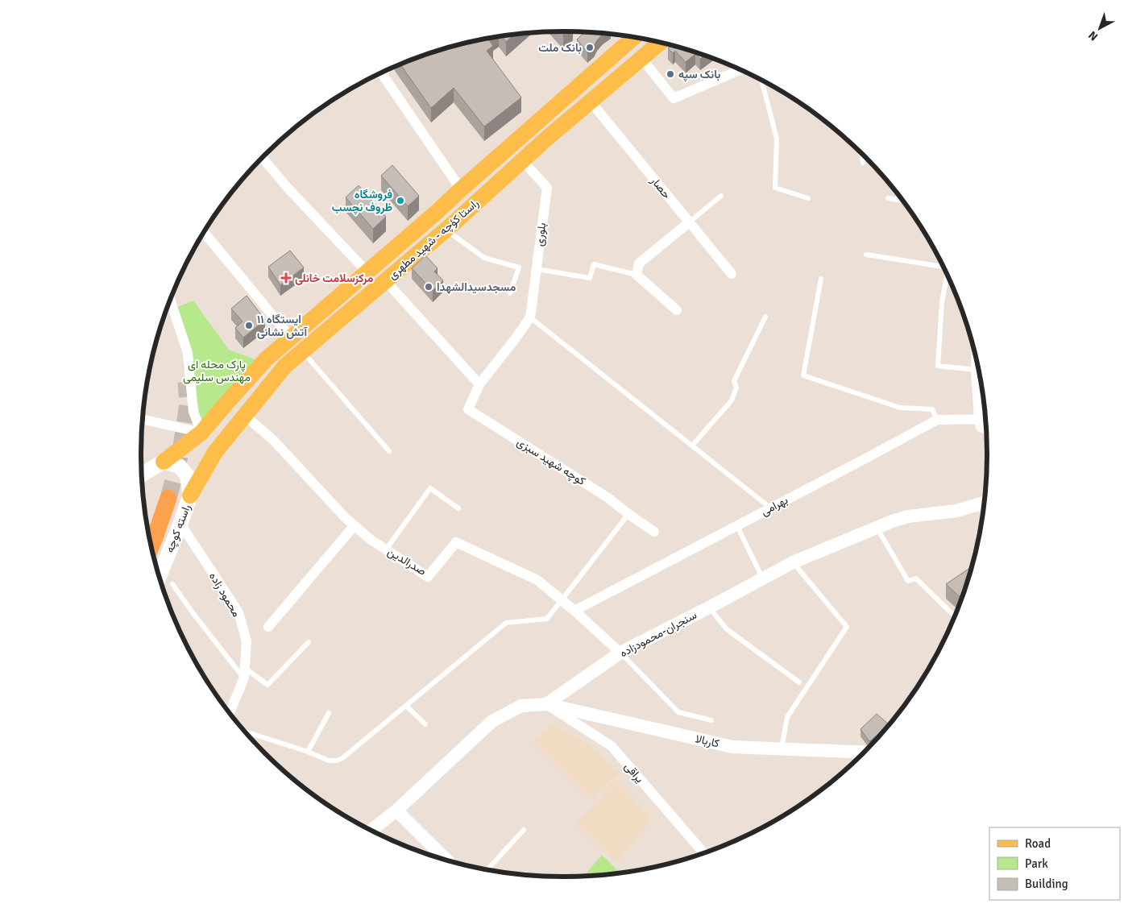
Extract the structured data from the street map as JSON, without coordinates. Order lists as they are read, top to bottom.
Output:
{
  "streets": {
    "main road": ["راستا کؤچه - شهید مطهری", "راسته کوچه"],
    "street": [
      "حصار",
      "بلوری",
      "کوچه شهید سبزی",
      "بهرامی",
      "صدرالدین",
      "محمود زاده",
      "سنجران-محمودزاده",
      "کاربالا",
      "یراقی"
    ]
  },
  "crossings": [
    ["حصار", "راستا کؤچه - شهید مطهری"],
    ["بلوری", "راستا کؤچه - شهید مطهری"],
    ["بلوری", "کوچه شهید سبزی"],
    ["راستا کؤچه - شهید مطهری", "راسته کوچه"],
    ["راستا کؤچه - شهید مطهری", "صدرالدین"],
    ["بهرامی", "صدرالدین"],
    ["راسته کوچه", "محمود زاده"],
    ["صدرالدین", "سنجران-محمودزاده"],
    ["سنجران-محمودزاده", "کاربالا"],
    ["سنجران-محمودزاده", "یراقی"],
    ["کاربالا", "یراقی"]
  ],
  "parks": ["پارک محله ای مهندس سلیمی"],
  "places": {
    "other": [
      "بانک ملت",
      "بانک سپه",
      "فروشگاه ظروف نچسب",
      "مسجدسیدالشهدا",
      "ایستگاه ۱۱ آتش نشانی"
    ],
    "health": ["مرکزسلامت خانلی"]
  },
  "legend": ["Road", "Park", "Building"],
  "north": "bottom left"
}
